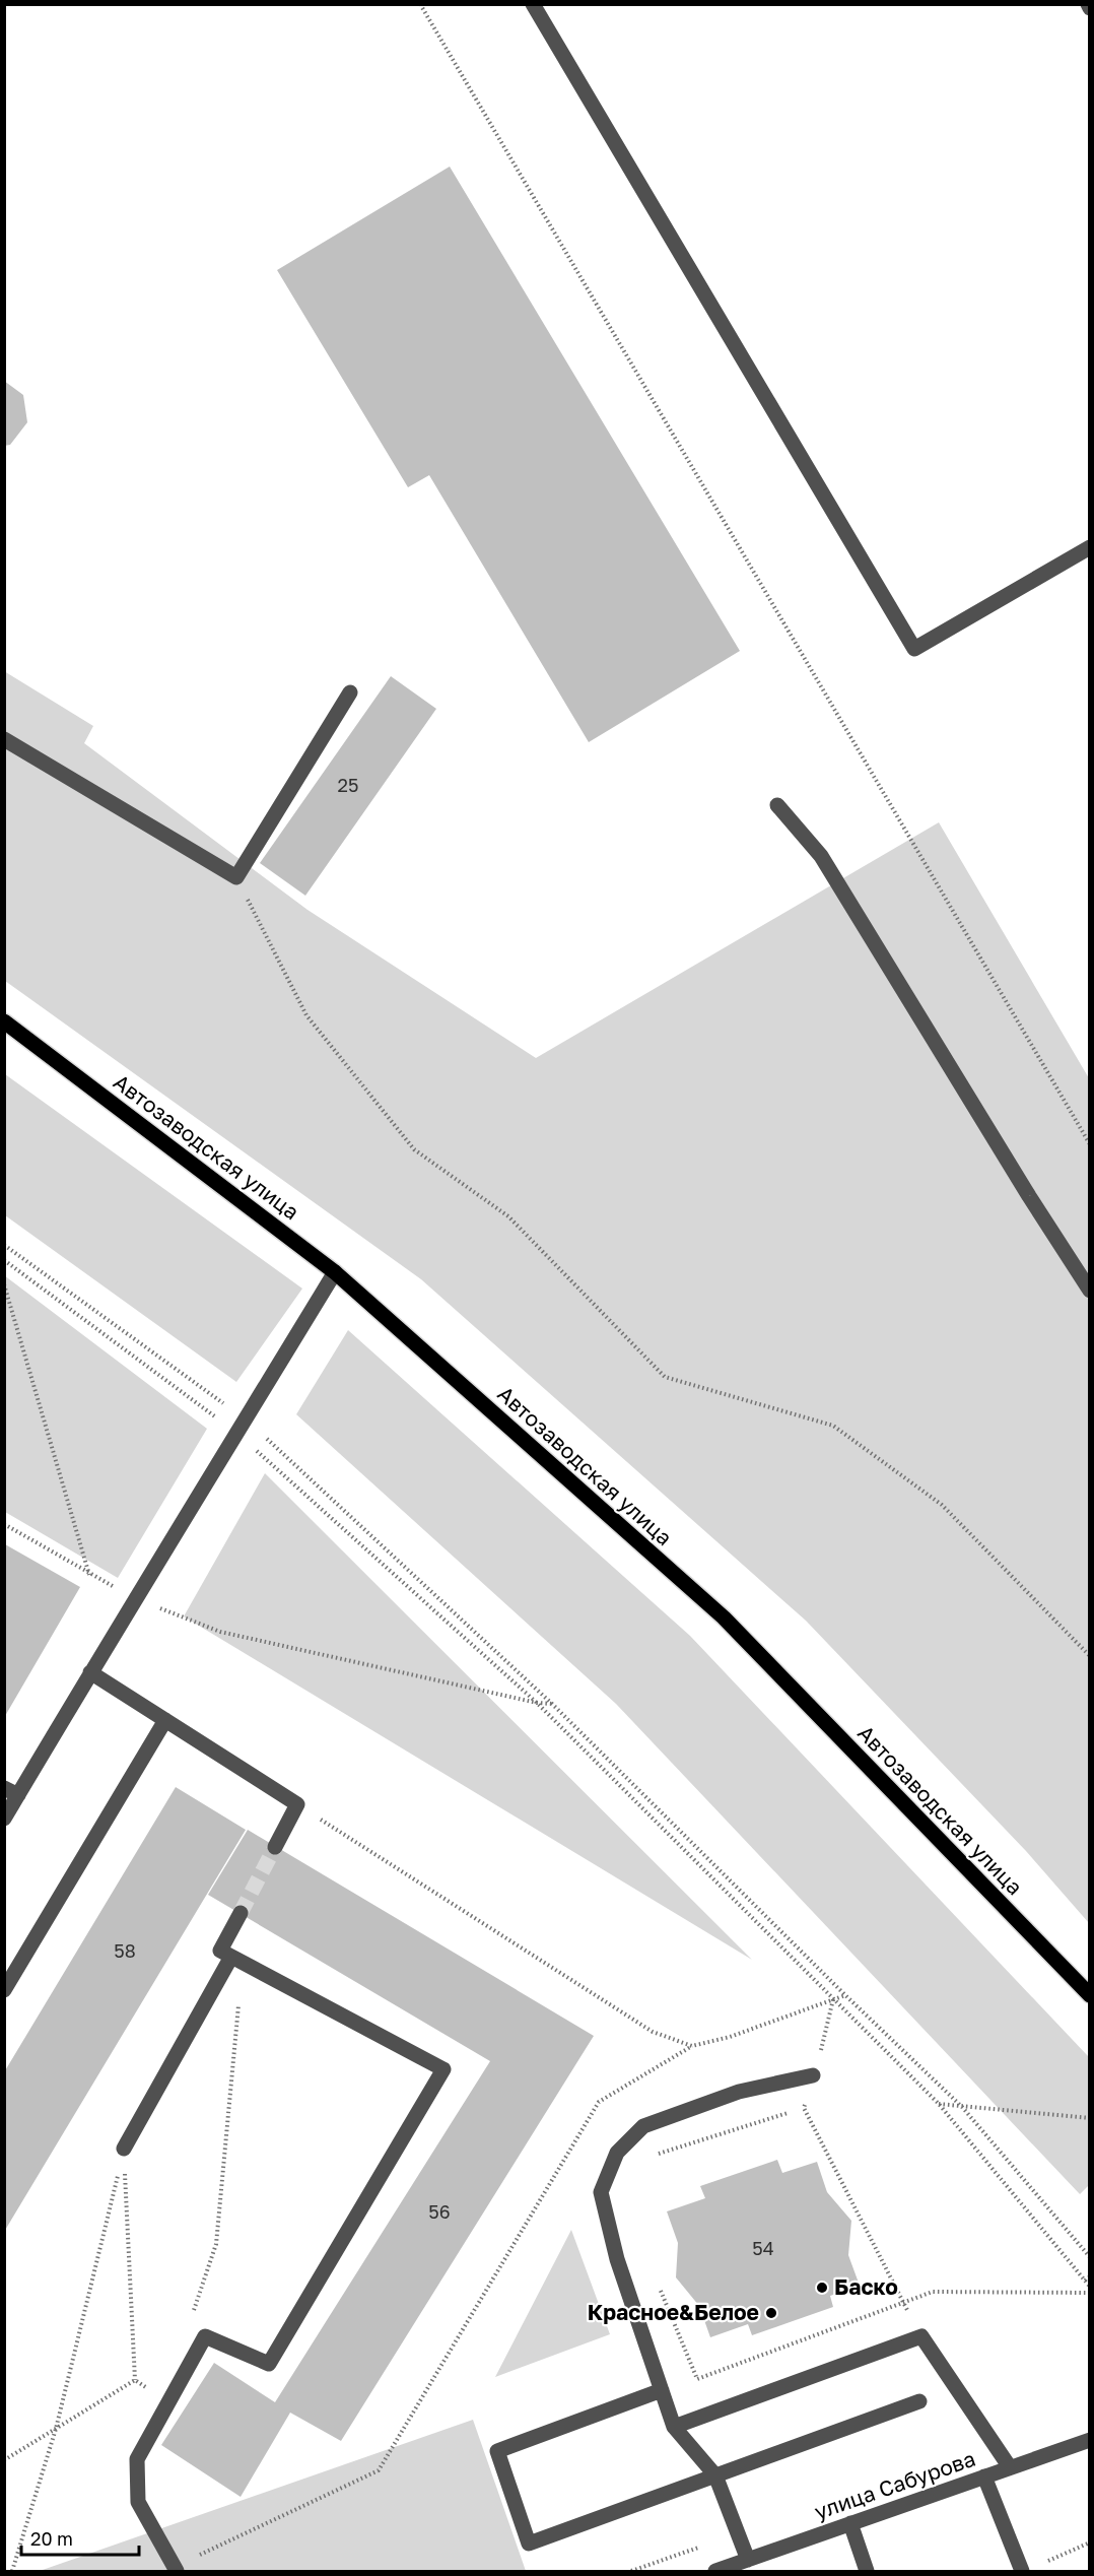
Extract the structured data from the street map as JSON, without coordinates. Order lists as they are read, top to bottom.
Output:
{
  "streets": {
    "main road": ["Автозаводская улица"],
    "street": ["улица Сабурова"]
  },
  "places": ["Баско", "Красное&Белое"],
  "house_numbers": [
    "25",
    "58",
    "56",
    "54"
  ],
  "scale_bar": "20 m"
}
